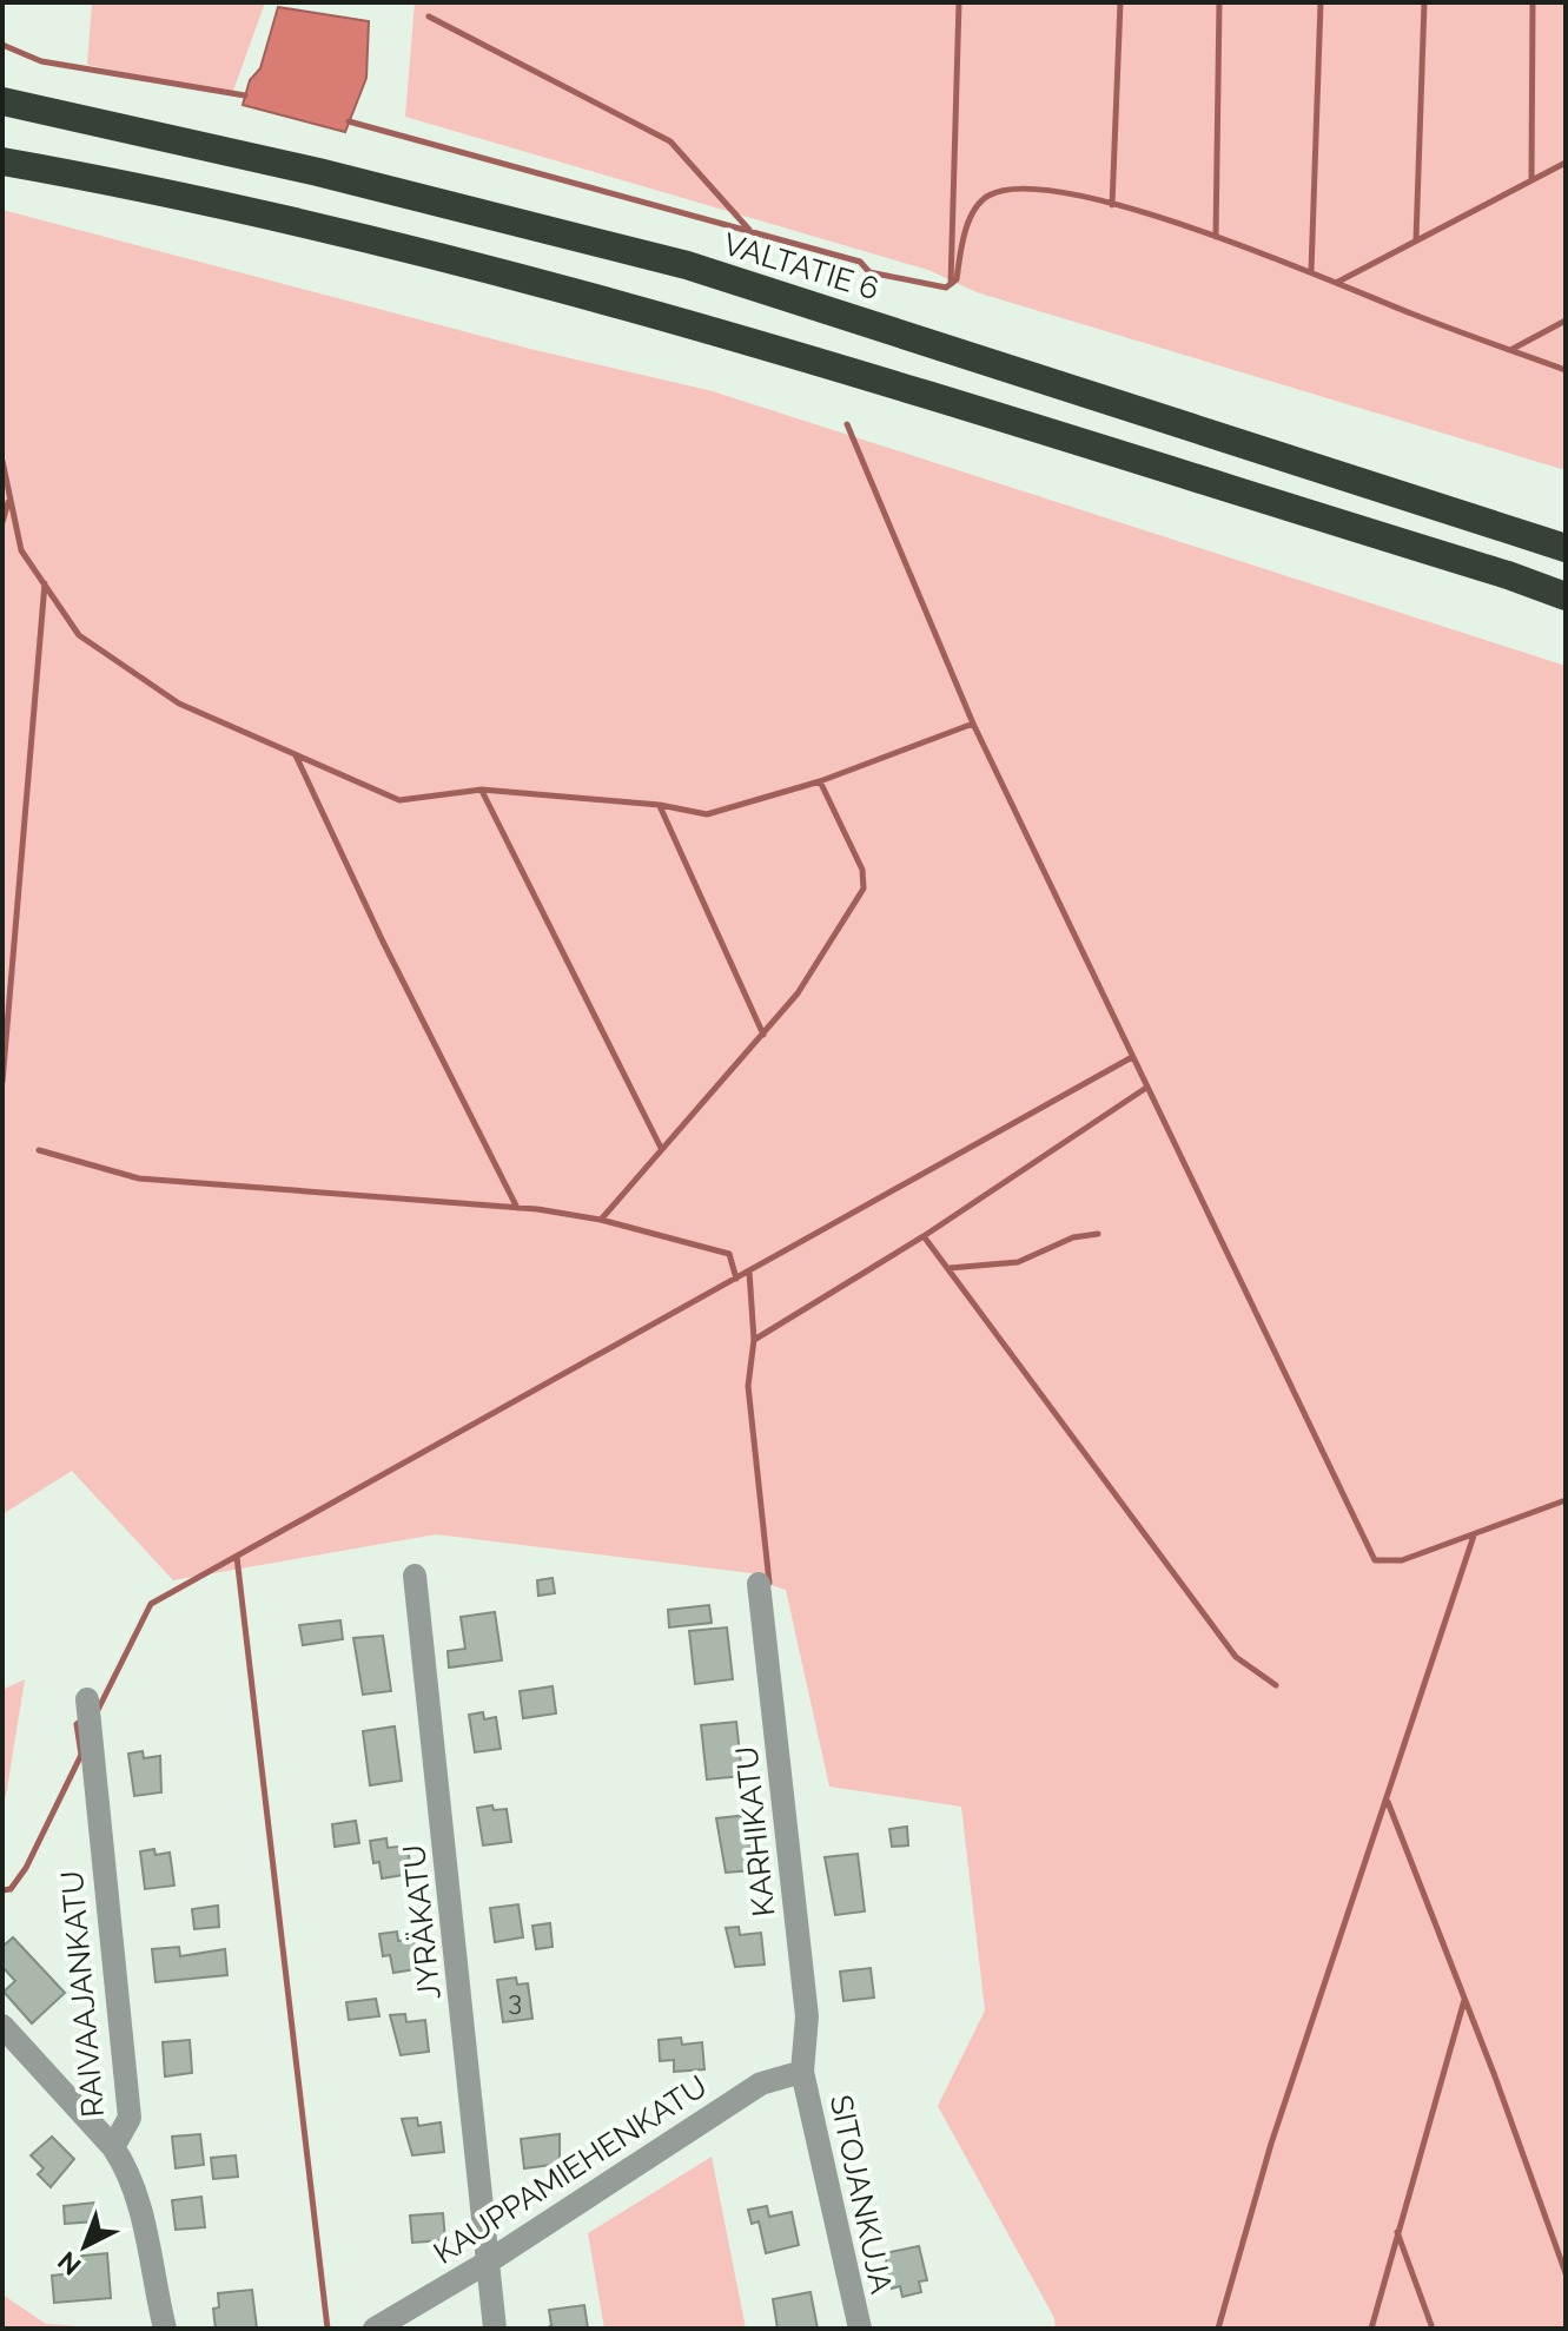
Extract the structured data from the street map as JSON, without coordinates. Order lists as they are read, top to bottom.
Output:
{
  "streets": {
    "highway": ["VALTATIE 6"],
    "street": [
      "KARHIKATU",
      "JYRÄKATU",
      "RAIVAAJANKATU",
      "KAUPPAMIEHENKATU",
      "SITOJANKUJA"
    ]
  },
  "crossings": [
    ["KARHIKATU", "KAUPPAMIEHENKATU"],
    ["KARHIKATU", "SITOJANKUJA"],
    ["JYRÄKATU", "KAUPPAMIEHENKATU"],
    ["KAUPPAMIEHENKATU", "SITOJANKUJA"]
  ],
  "house_numbers": ["3"],
  "north": "bottom left"
}
